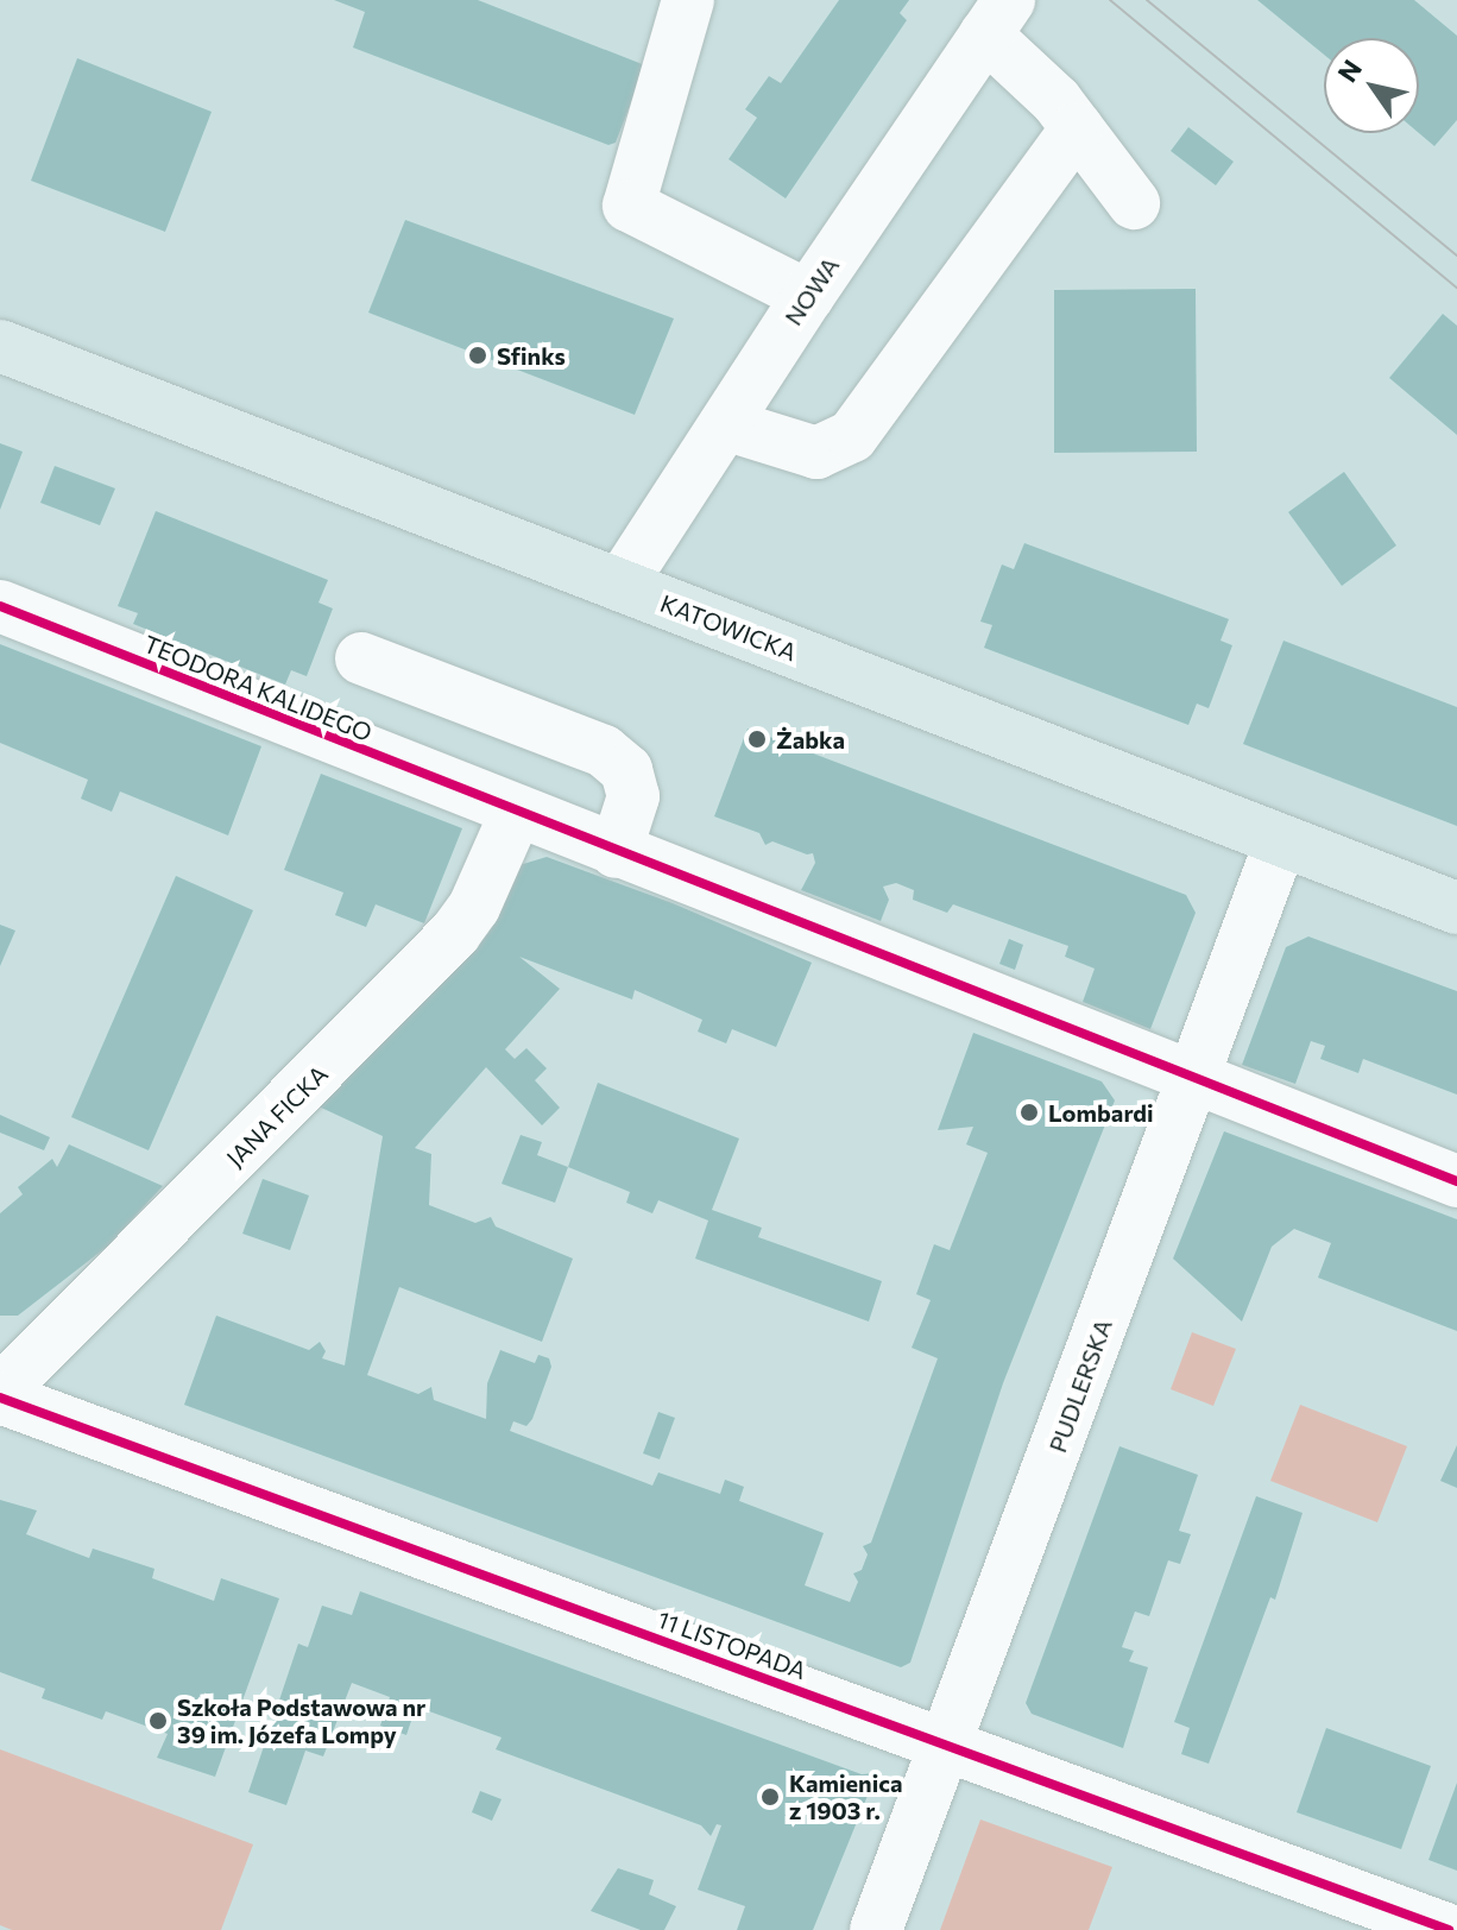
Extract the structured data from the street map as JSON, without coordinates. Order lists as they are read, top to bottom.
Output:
{
  "streets": {
    "main road": ["KATOWICKA"],
    "street": [
      "NOWA",
      "TEODORA KALIDEGO",
      "JANA FICKA",
      "PUDLERSKA",
      "11 LISTOPADA"
    ]
  },
  "crossings": [
    ["NOWA", "KATOWICKA"],
    ["KATOWICKA", "PUDLERSKA"],
    ["TEODORA KALIDEGO", "JANA FICKA"],
    ["TEODORA KALIDEGO", "PUDLERSKA"],
    ["JANA FICKA", "11 LISTOPADA"],
    ["PUDLERSKA", "11 LISTOPADA"]
  ],
  "places": [
    "Sfinks",
    "Żabka",
    "Lombardi",
    "Szkoła Podstawowa nr 39 im. Józefa Lompy",
    "Kamienica z 1903 r."
  ],
  "north": "top left"
}
